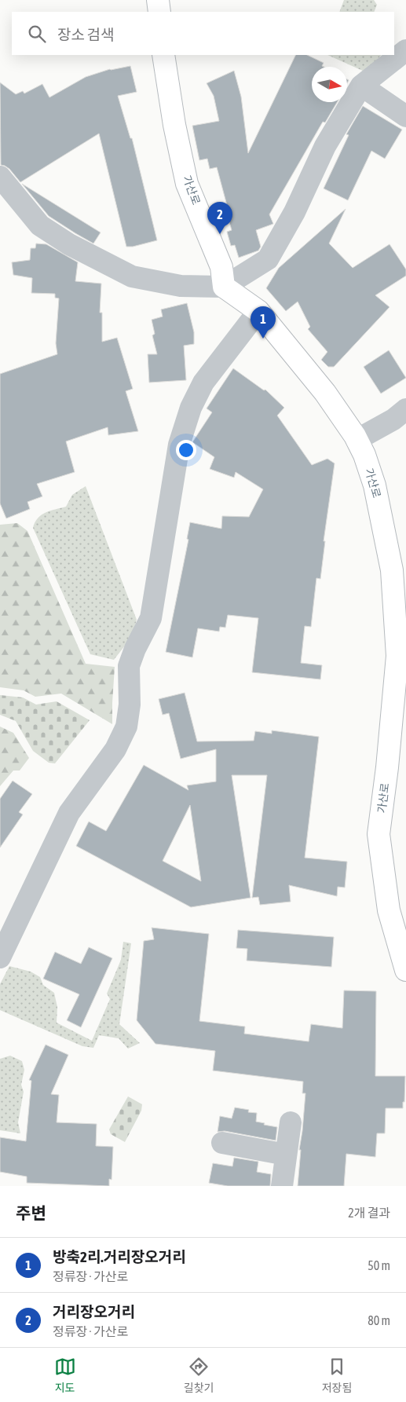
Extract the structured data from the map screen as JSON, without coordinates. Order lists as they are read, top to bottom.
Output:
{
  "streets": {
    "main road": ["가산로"]
  },
  "north": "right",
  "page": {
    "search": "장소 검색",
    "pins": ["2", "1"],
    "heading": ["주변", "2개 결과"],
    "list": [
      {
        "mark": "1",
        "name": "방축2리.거리장오거리",
        "note": "정류장 · 가산로",
        "value": "50 m"
      },
      {
        "mark": "2",
        "name": "거리장오거리",
        "note": "정류장 · 가산로",
        "value": "80 m"
      }
    ],
    "nav": ["지도", "길찾기", "저장됨"]
  }
}
